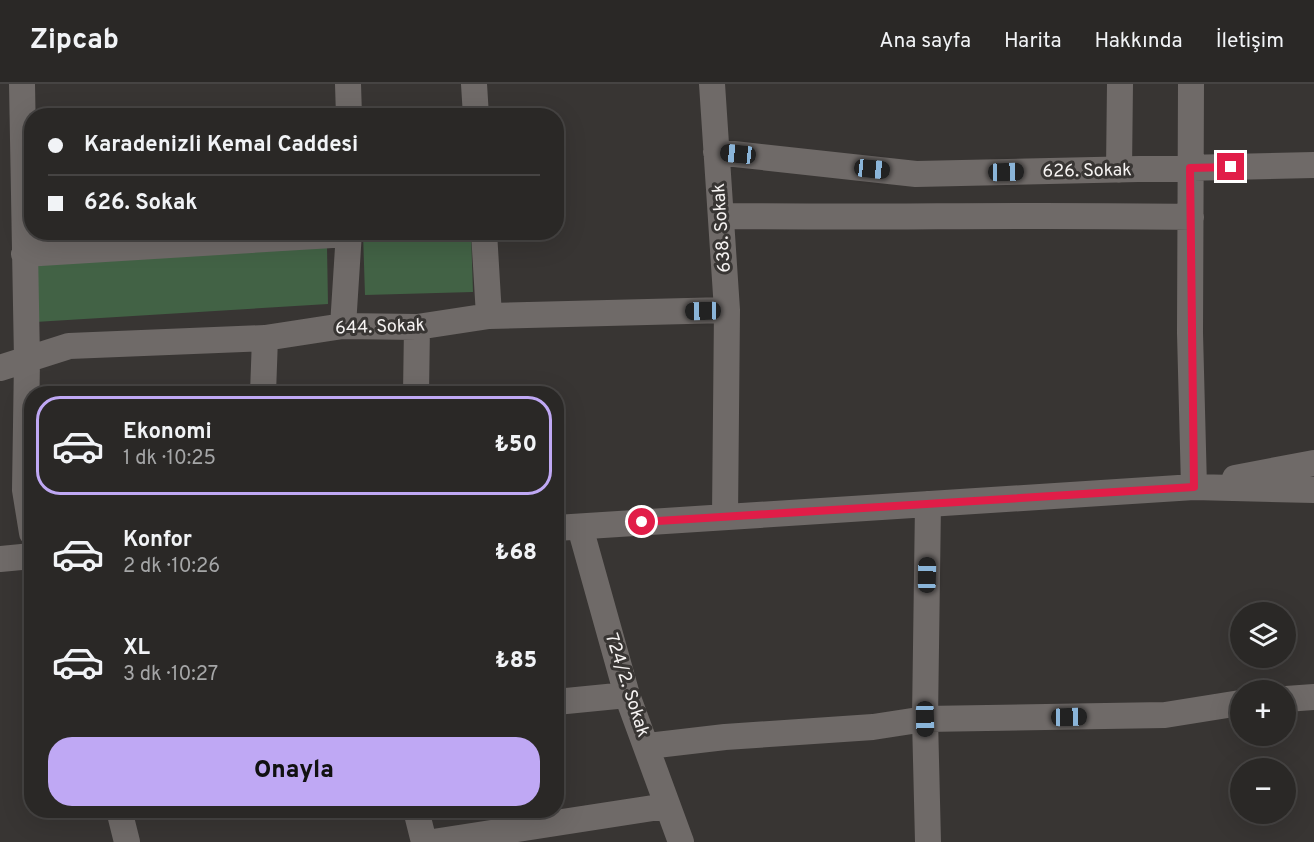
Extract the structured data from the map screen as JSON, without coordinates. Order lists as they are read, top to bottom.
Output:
{
  "streets": {
    "street": [
      "626. Sokak",
      "638. Sokak",
      "644. Sokak",
      "724/2. Sokak"
    ]
  },
  "crossings": [
    ["626. Sokak", "638. Sokak"],
    ["638. Sokak", "644. Sokak"]
  ],
  "page": {
    "header": "Zipcab",
    "nav": [
      "Ana sayfa",
      "Harita",
      "Hakkında",
      "İletişim"
    ],
    "banner": ["Karadenizli Kemal Caddesi", "626. Sokak"],
    "list": [
      {
        "name": "Ekonomi",
        "note": "1 dk · 10:25",
        "value": "₺50"
      },
      {
        "name": "Konfor",
        "note": "2 dk · 10:26",
        "value": "₺68"
      },
      {
        "name": "XL",
        "note": "3 dk · 10:27",
        "value": "₺85"
      }
    ],
    "map_buttons": ["+", "−"],
    "buttons": "Onayla"
  }
}
